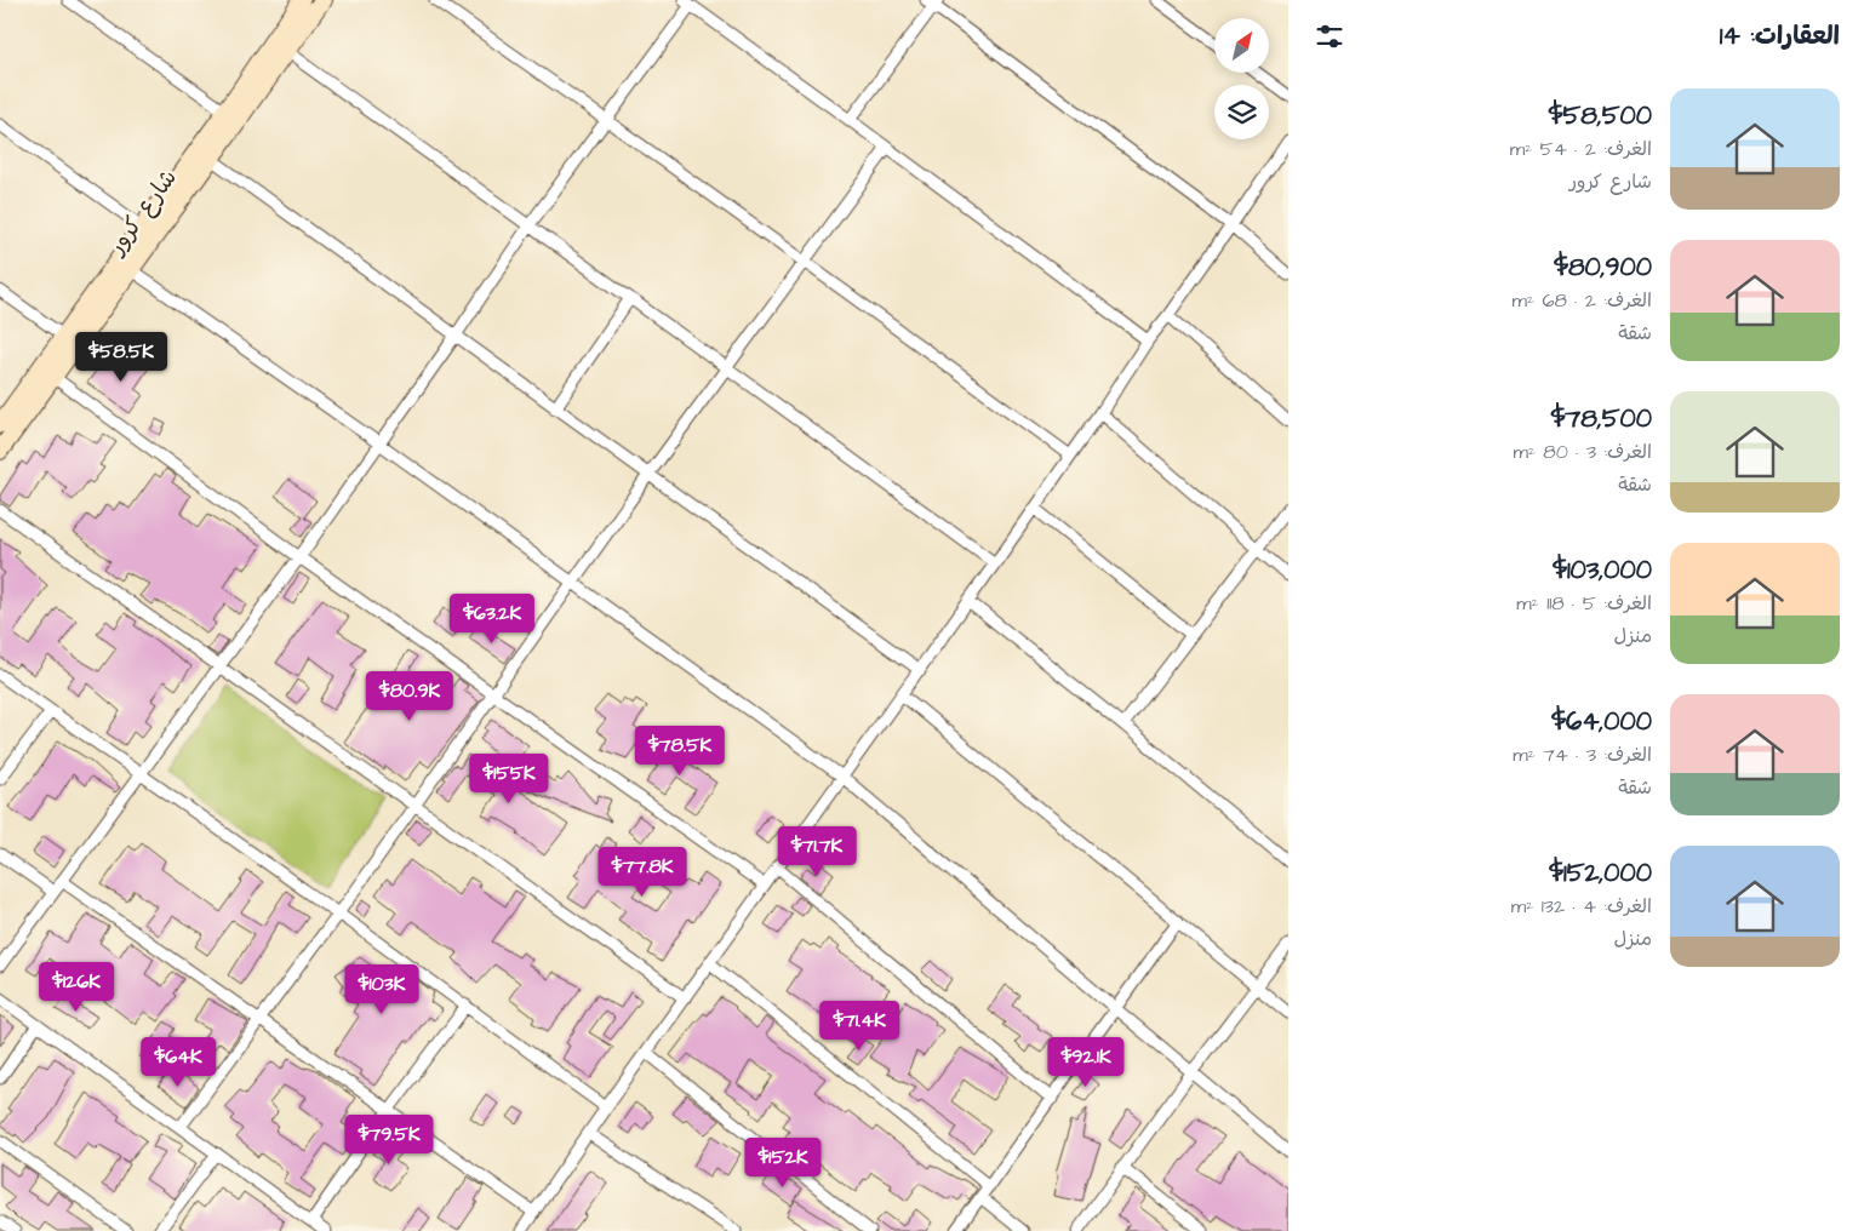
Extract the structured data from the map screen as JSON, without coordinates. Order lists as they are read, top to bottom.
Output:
{
  "streets": {
    "main road": ["شارع كرور"]
  },
  "north": "top right",
  "page": {
    "heading": "العقارات: 14",
    "list": [
      {
        "name": "$58,500",
        "note": "الغرف: 2 · 54 m² · شارع كرور"
      },
      {
        "name": "$80,900",
        "note": "الغرف: 2 · 68 m² · شقة"
      },
      {
        "name": "$78,500",
        "note": "الغرف: 3 · 80 m² · شقة"
      },
      {
        "name": "$103,000",
        "note": "الغرف: 5 · 118 m² · منزل"
      },
      {
        "name": "$64,000",
        "note": "الغرف: 3 · 74 m² · شقة"
      },
      {
        "name": "$152,000",
        "note": "الغرف: 4 · 132 m² · منزل"
      }
    ],
    "price": [
      "$58.5K",
      "$63.2K",
      "$80.9K",
      "$78.5K",
      "$155K",
      "$71.7K",
      "$77.8K",
      "$126K",
      "$103K",
      "$71.4K",
      "$64K",
      "$92.1K",
      "$79.5K",
      "$152K"
    ]
  }
}
